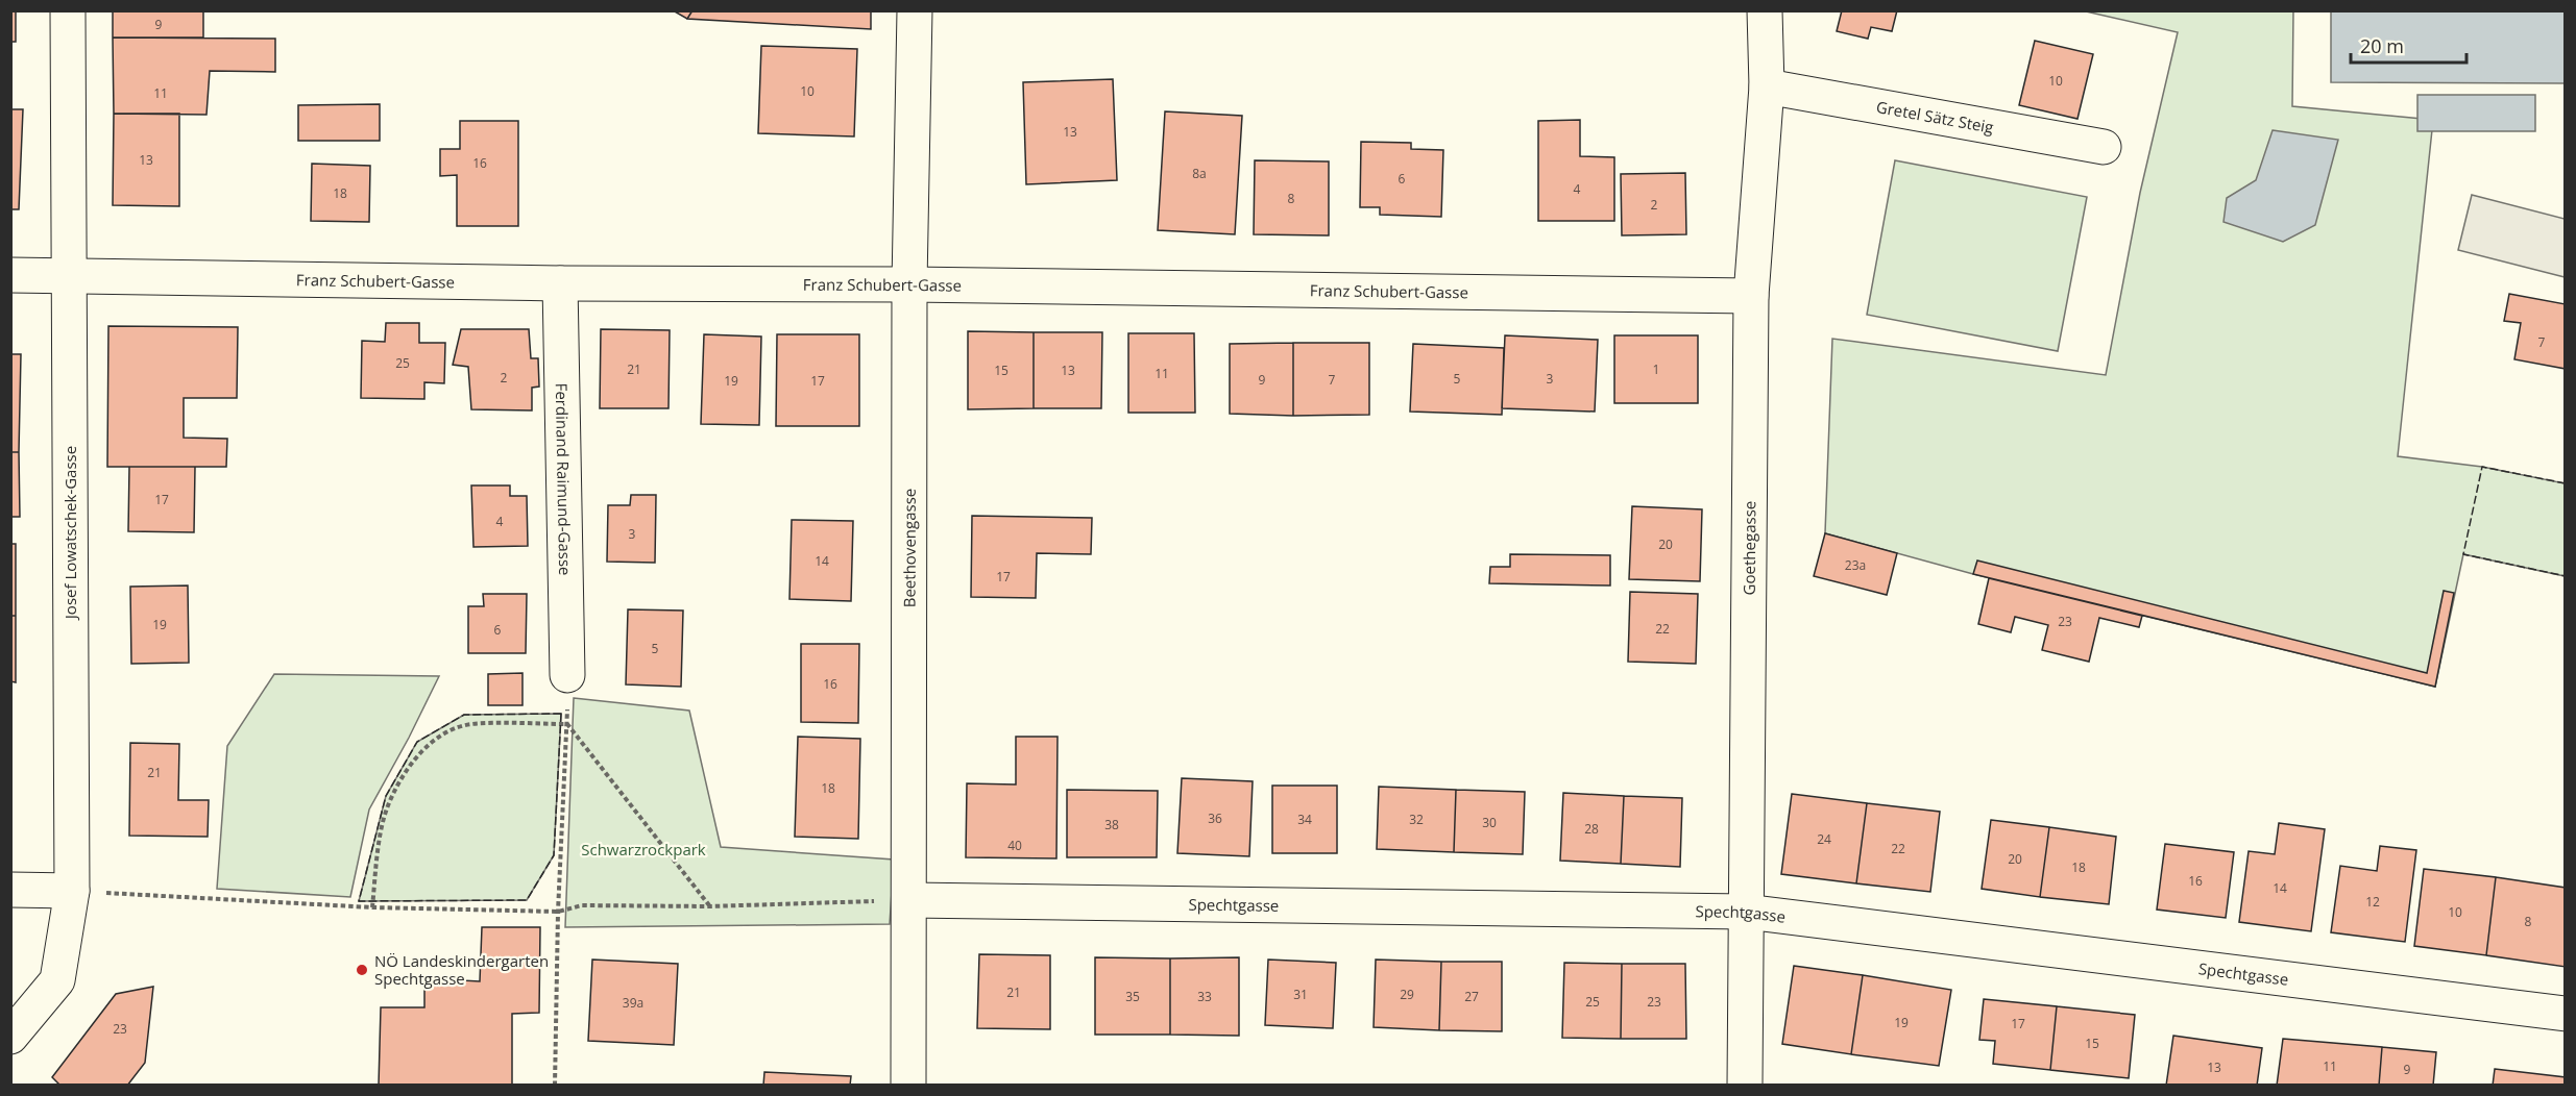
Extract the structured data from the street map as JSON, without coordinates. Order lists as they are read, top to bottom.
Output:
{
  "streets": {
    "street": [
      "Gretel Sätz Steig",
      "Franz Schubert-Gasse",
      "Ferdinand Raimund-Gasse",
      "Josef Lowatschek-Gasse",
      "Beethovengasse",
      "Goethegasse",
      "Spechtgasse"
    ]
  },
  "crossings": [
    ["Gretel Sätz Steig", "Goethegasse"],
    ["Franz Schubert-Gasse", "Ferdinand Raimund-Gasse"],
    ["Franz Schubert-Gasse", "Josef Lowatschek-Gasse"],
    ["Franz Schubert-Gasse", "Beethovengasse"],
    ["Franz Schubert-Gasse", "Goethegasse"],
    ["Beethovengasse", "Spechtgasse"],
    ["Goethegasse", "Spechtgasse"]
  ],
  "parks": ["Schwarzrockpark"],
  "places": ["NÖ Landeskindergarten Spechtgasse"],
  "house_numbers": [
    "9",
    "10",
    "10",
    "11",
    "13",
    "13",
    "16",
    "8a",
    "6",
    "4",
    "18",
    "8",
    "2",
    "7",
    "25",
    "21",
    "1",
    "15",
    "13",
    "11",
    "2",
    "5",
    "3",
    "9",
    "7",
    "19",
    "17",
    "17",
    "4",
    "3",
    "20",
    "14",
    "23a",
    "17",
    "23",
    "19",
    "22",
    "6",
    "5",
    "16",
    "21",
    "18",
    "36",
    "34",
    "32",
    "30",
    "38",
    "28",
    "24",
    "40",
    "22",
    "20",
    "18",
    "16",
    "14",
    "12",
    "10",
    "8",
    "21",
    "31",
    "29",
    "35",
    "33",
    "27",
    "25",
    "23",
    "39a",
    "19",
    "17",
    "23",
    "15",
    "11",
    "13",
    "9"
  ],
  "scale_bar": "20 m"
}
